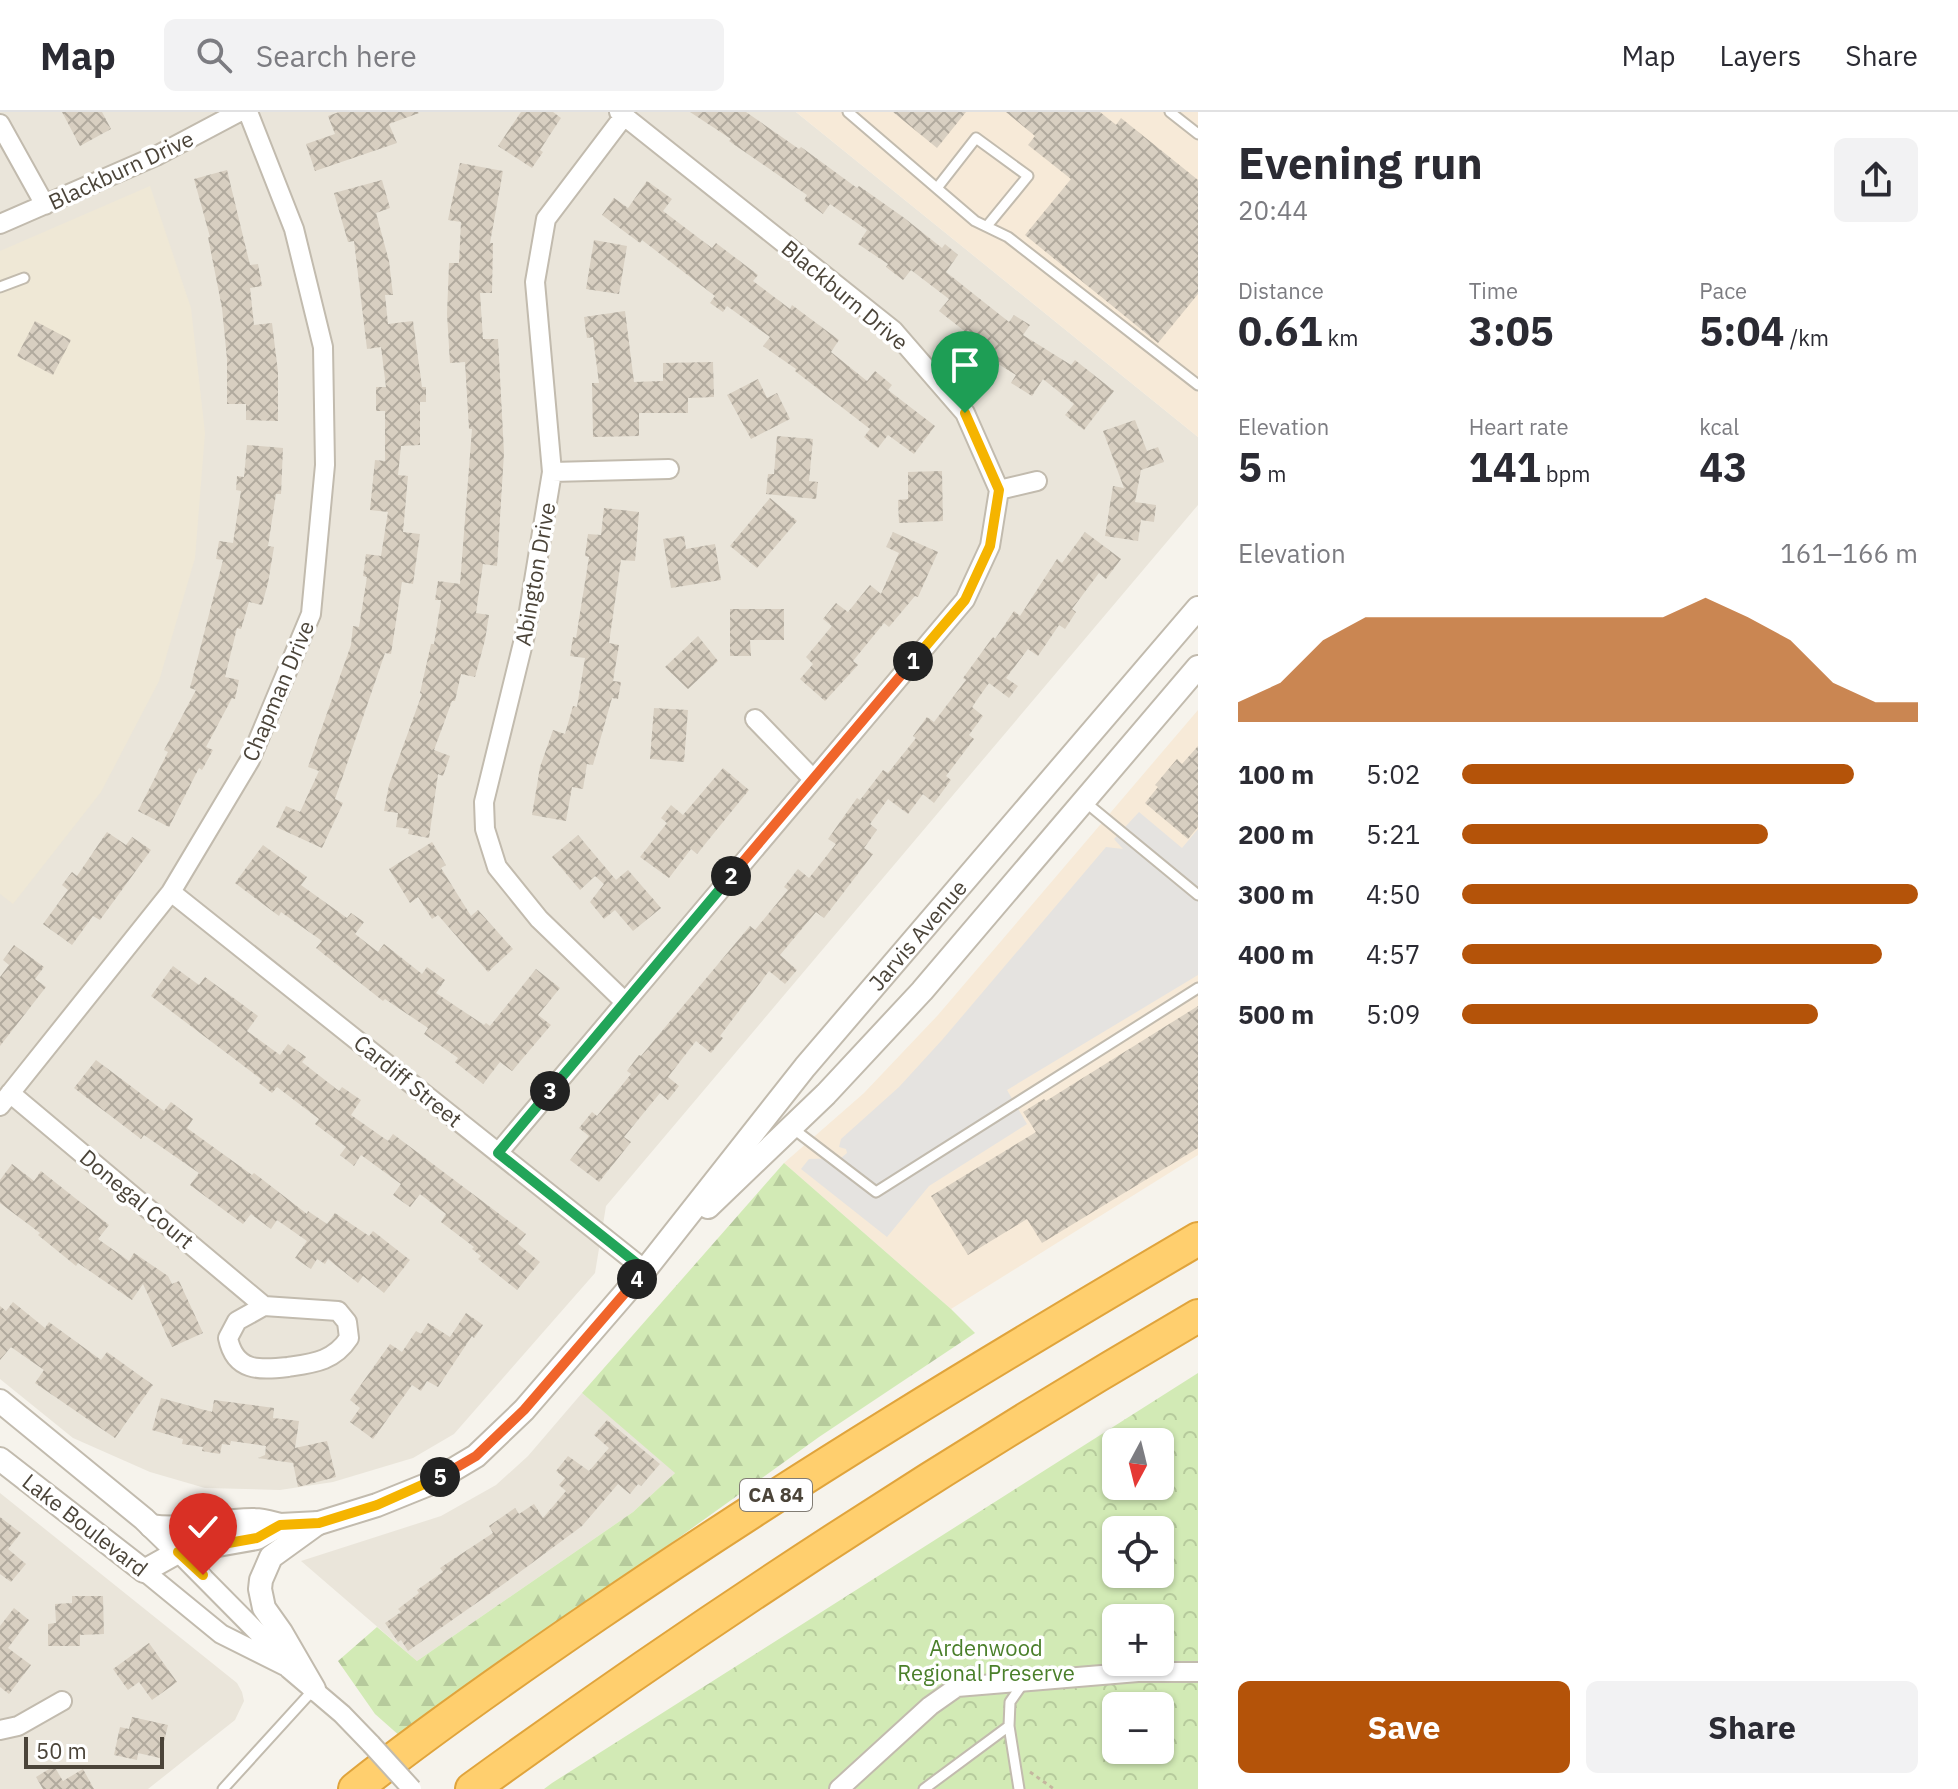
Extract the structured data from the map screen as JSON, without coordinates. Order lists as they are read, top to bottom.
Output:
{
  "streets": {
    "highway": ["CA 84"],
    "street": [
      "Blackburn Drive",
      "Abington Drive",
      "Chapman Drive",
      "Jarvis Avenue",
      "Cardiff Street",
      "Donegal Court",
      "Lake Boulevard"
    ]
  },
  "crossings": [
    ["Blackburn Drive", "Abington Drive"],
    ["Chapman Drive", "Cardiff Street"],
    ["Chapman Drive", "Donegal Court"],
    ["Jarvis Avenue", "Cardiff Street"],
    ["Jarvis Avenue", "Lake Boulevard"]
  ],
  "parks": ["Ardenwood Regional Preserve"],
  "scale_bar": "50 m",
  "north": "bottom",
  "page": {
    "header": "Map",
    "search": "Search here",
    "nav": ["Map", "Layers", "Share"],
    "heading": ["Evening run", "20:44"],
    "stats": [
      ["Distance", "0.61 km"],
      ["Time", "3:05"],
      ["Pace", "5:04 /km"],
      ["Elevation", "5 m"],
      ["Heart rate", "141 bpm"],
      ["kcal", "43"]
    ],
    "chart": ["Elevation", "161–166 m"],
    "pins": [
      "1",
      "2",
      "3",
      "4",
      "5"
    ],
    "list": [
      {
        "name": "100 m",
        "note": "5:02"
      },
      {
        "name": "200 m",
        "note": "5:21"
      },
      {
        "name": "300 m",
        "note": "4:50"
      },
      {
        "name": "400 m",
        "note": "4:57"
      },
      {
        "name": "500 m",
        "note": "5:09"
      }
    ],
    "map_buttons": ["+", "−"],
    "buttons": ["Save", "Share"],
    "scale": "50 m"
  }
}
